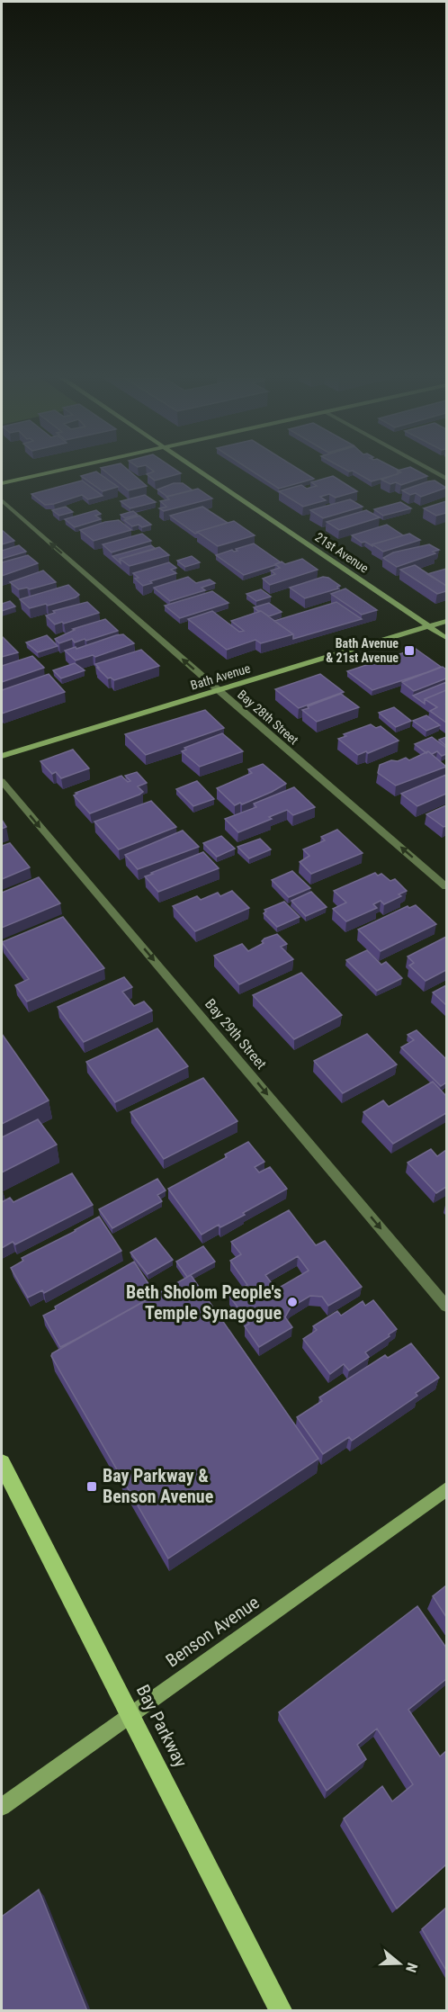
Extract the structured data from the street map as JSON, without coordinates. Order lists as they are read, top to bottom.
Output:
{
  "streets": {
    "main road": ["Bay Parkway"],
    "street": [
      "21st Avenue",
      "Bath Avenue",
      "Bay 28th Street",
      "Bay 29th Street",
      "Benson Avenue"
    ]
  },
  "crossings": [
    ["21st Avenue", "Bath Avenue"],
    ["Bath Avenue", "Bay 28th Street"],
    ["Benson Avenue", "Bay Parkway"]
  ],
  "one_way": ["Bay 28th Street", "Bay 29th Street"],
  "places": {
    "transit": ["Bath Avenue & 21st Avenue", "Bay Parkway & Benson Avenue"],
    "other": ["Beth Sholom People's Temple Synagogue"]
  },
  "north": "right"
}
